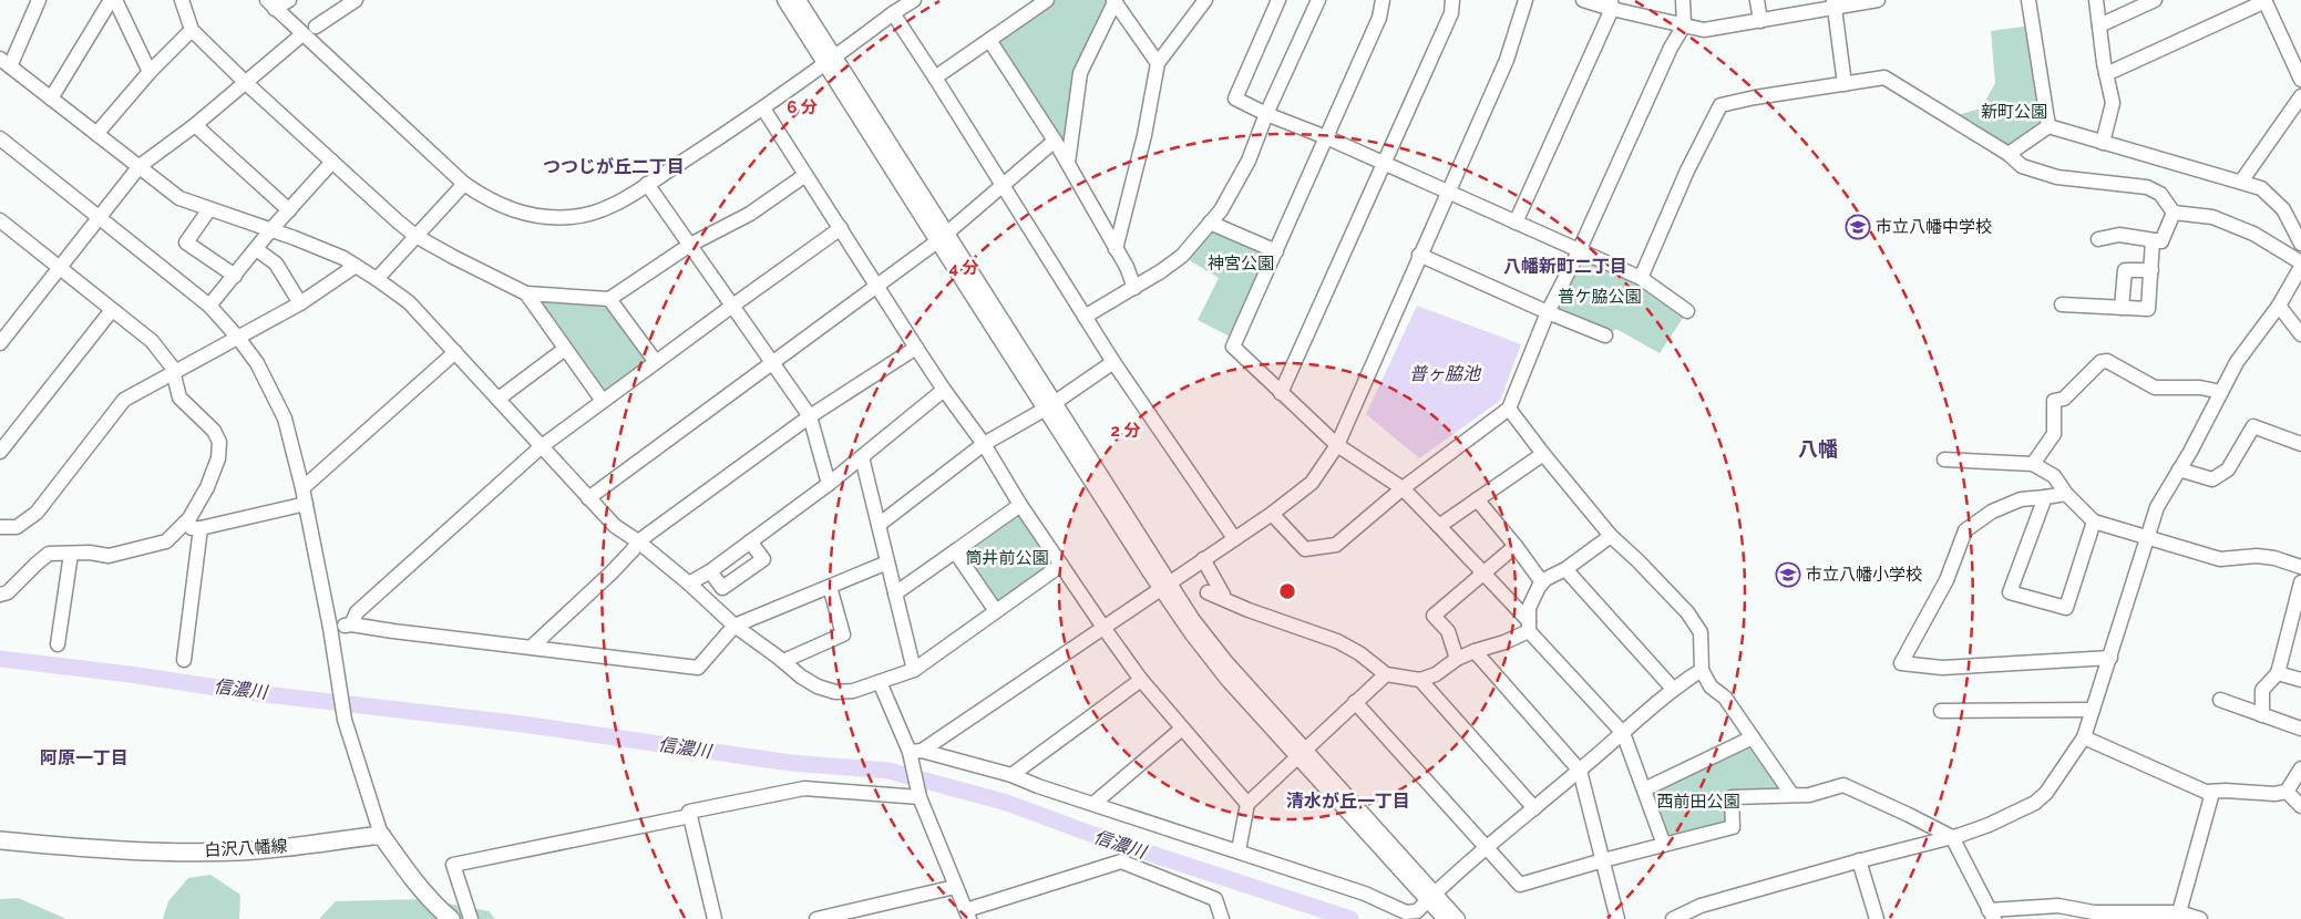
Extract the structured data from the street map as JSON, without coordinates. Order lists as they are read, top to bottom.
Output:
{
  "streets": {
    "main road": ["白沢八幡線"]
  },
  "districts": [
    "つつじが丘二丁目",
    "八幡新町二丁目",
    "八幡",
    "阿原一丁目",
    "清水が丘一丁目"
  ],
  "water": ["普ヶ脇池", "信濃川"],
  "parks": [
    "新町公園",
    "神宮公園",
    "普ケ脇公園",
    "筒井前公園",
    "西前田公園"
  ],
  "places": {
    "school or university": ["市立八幡中学校", "市立八幡小学校"]
  },
  "rings": ["6 分", "4 分", "2 分"]
}
